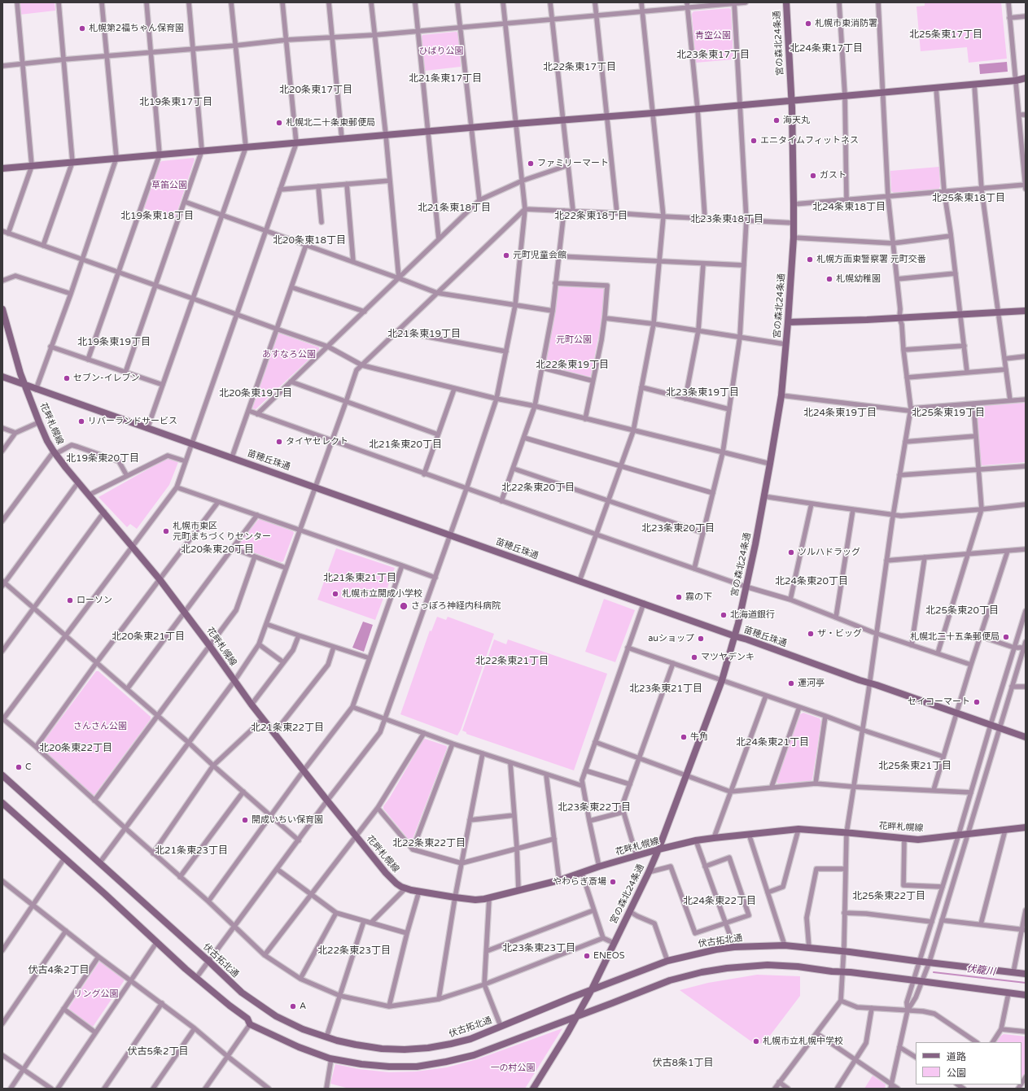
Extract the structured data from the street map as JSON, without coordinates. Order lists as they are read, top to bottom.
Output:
{
  "streets": {
    "street": [
      "宮の森北24条通",
      "花畔札幌線",
      "苗穂丘珠通",
      "伏古拓北通"
    ]
  },
  "crossings": [
    ["宮の森北24条通", "花畔札幌線"],
    ["宮の森北24条通", "苗穂丘珠通"],
    ["宮の森北24条通", "伏古拓北通"],
    ["花畔札幌線", "苗穂丘珠通"]
  ],
  "districts": [
    "北25条東17丁目",
    "北24条東17丁目",
    "北23条東17丁目",
    "北22条東17丁目",
    "北21条東17丁目",
    "北20条東17丁目",
    "北19条東17丁目",
    "北25条東18丁目",
    "北24条東18丁目",
    "北21条東18丁目",
    "北19条東18丁目",
    "北22条東18丁目",
    "北23条東18丁目",
    "北20条東18丁目",
    "北21条東19丁目",
    "北19条東19丁目",
    "北22条東19丁目",
    "北23条東19丁目",
    "北20条東19丁目",
    "北24条東19丁目",
    "北25条東19丁目",
    "北21条東20丁目",
    "北19条東20丁目",
    "北22条東20丁目",
    "北23条東20丁目",
    "北20条東20丁目",
    "北21条東21丁目",
    "北24条東20丁目",
    "北25条東20丁目",
    "北20条東21丁目",
    "北22条東21丁目",
    "北23条東21丁目",
    "北21条東22丁目",
    "北24条東21丁目",
    "北20条東22丁目",
    "北25条東21丁目",
    "北23条東22丁目",
    "北22条東22丁目",
    "北21条東23丁目",
    "北25条東22丁目",
    "北24条東22丁目",
    "北23条東23丁目",
    "北22条東23丁目",
    "伏古4条2丁目",
    "伏古5条2丁目",
    "伏古8条1丁目"
  ],
  "water": ["伏籠川"],
  "parks": [
    "青空公園",
    "ひばり公園",
    "草笛公園",
    "元町公園",
    "あすなろ公園",
    "さんさん公園",
    "リング公園",
    "一の村公園"
  ],
  "places": [
    "札幌市東消防署",
    "札幌第2福ちゃん保育園",
    "海天丸",
    "札幌北二十条東郵便局",
    "エニタイムフィットネス",
    "ファミリーマート",
    "ガスト",
    "元町児童会館",
    "札幌方面東警察署 元町交番",
    "札幌幼稚園",
    "セブン-イレブン",
    "リバーランドサービス",
    "タイヤセレクト",
    "札幌市東区 元町まちづくりセンター",
    "ツルハドラッグ",
    "札幌市立開成小学校",
    "霧の下",
    "ローソン",
    "さっぽろ神経内科病院",
    "北海道銀行",
    "ザ・ビッグ",
    "札幌北二十五条郵便局",
    "auショップ",
    "マツヤデンキ",
    "運河亭",
    "セイコーマート",
    "牛角",
    "C",
    "開成いちい保育園",
    "やわらぎ斎場",
    "ENEOS",
    "A",
    "札幌市立札幌中学校"
  ],
  "legend": ["道路", "公園"]
}
